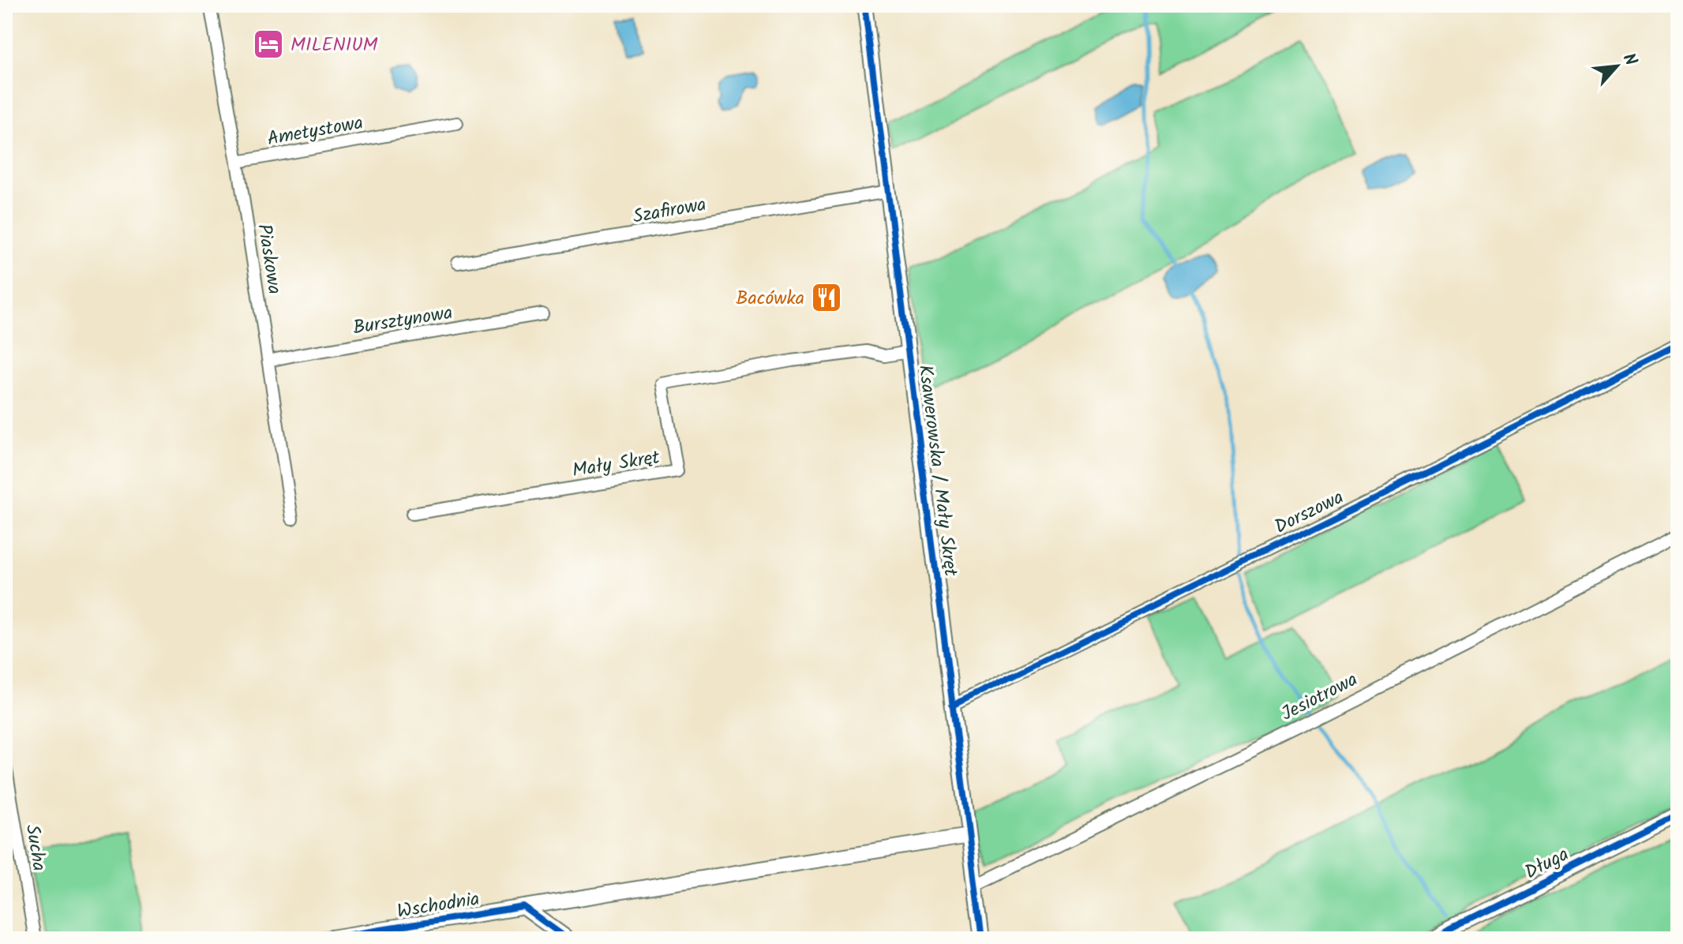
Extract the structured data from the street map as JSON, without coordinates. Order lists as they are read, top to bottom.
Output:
{
  "streets": {
    "street": [
      "Ametystowa",
      "Szafirowa",
      "Piaskowa",
      "Bursztynowa",
      "Mały Skręt",
      "Ksawerowska / Mały Skręt",
      "Dorszowa",
      "Jesiotrowa",
      "Sucha",
      "Długa",
      "Wschodnia"
    ]
  },
  "crossings": [
    ["Ametystowa", "Piaskowa"],
    ["Szafirowa", "Ksawerowska / Mały Skręt"],
    ["Piaskowa", "Bursztynowa"],
    ["Mały Skręt", "Ksawerowska / Mały Skręt"],
    ["Ksawerowska / Mały Skręt", "Dorszowa"],
    ["Ksawerowska / Mały Skręt", "Jesiotrowa"],
    ["Ksawerowska / Mały Skręt", "Wschodnia"]
  ],
  "places": {
    "hotel": ["MILENIUM"],
    "restaurant": ["Bacówka"]
  },
  "north": "top right"
}
